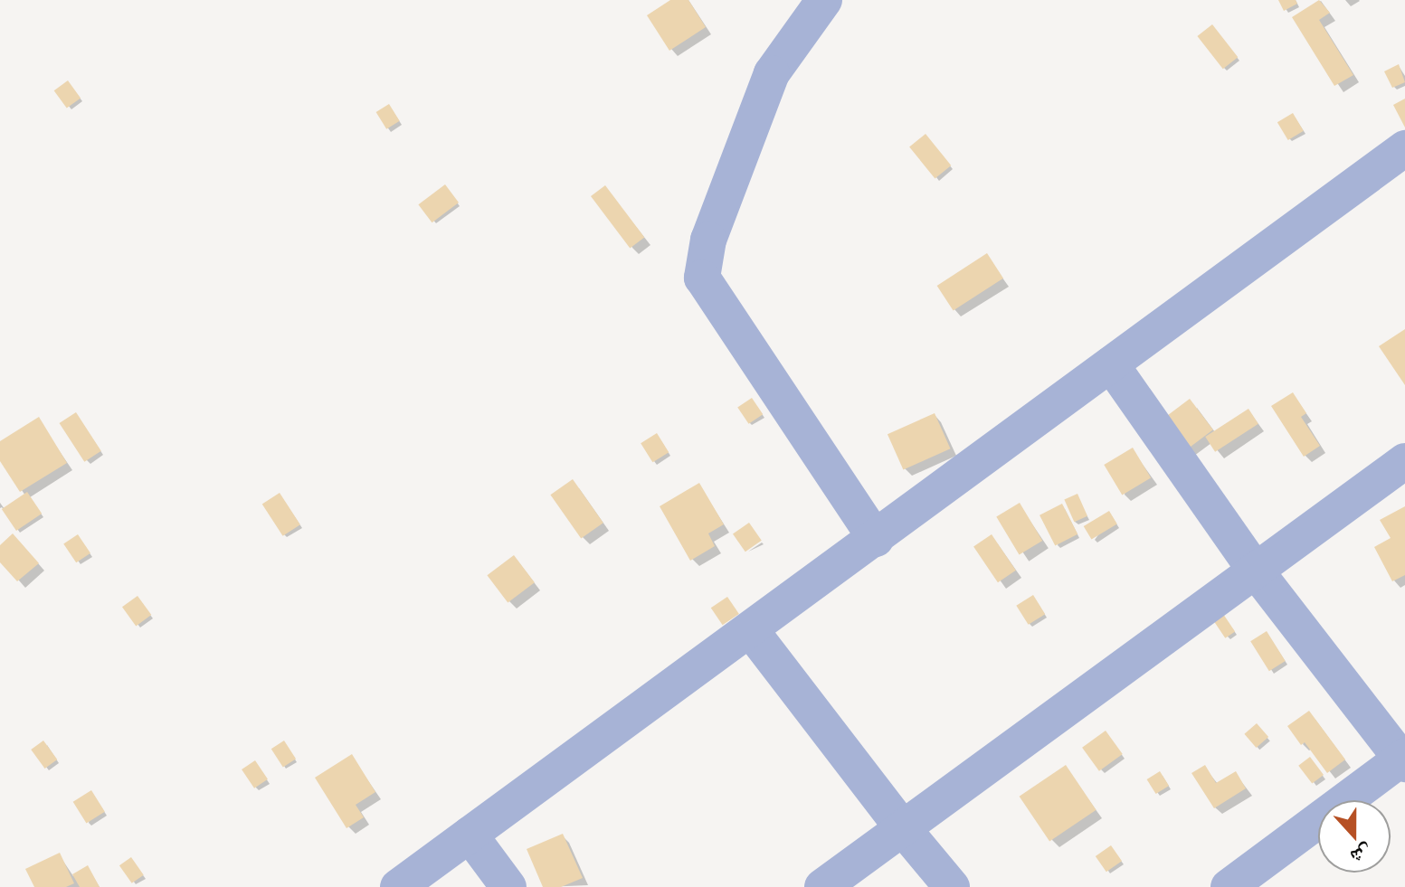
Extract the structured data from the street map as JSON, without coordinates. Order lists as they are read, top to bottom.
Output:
{
  "north": "bottom"
}
